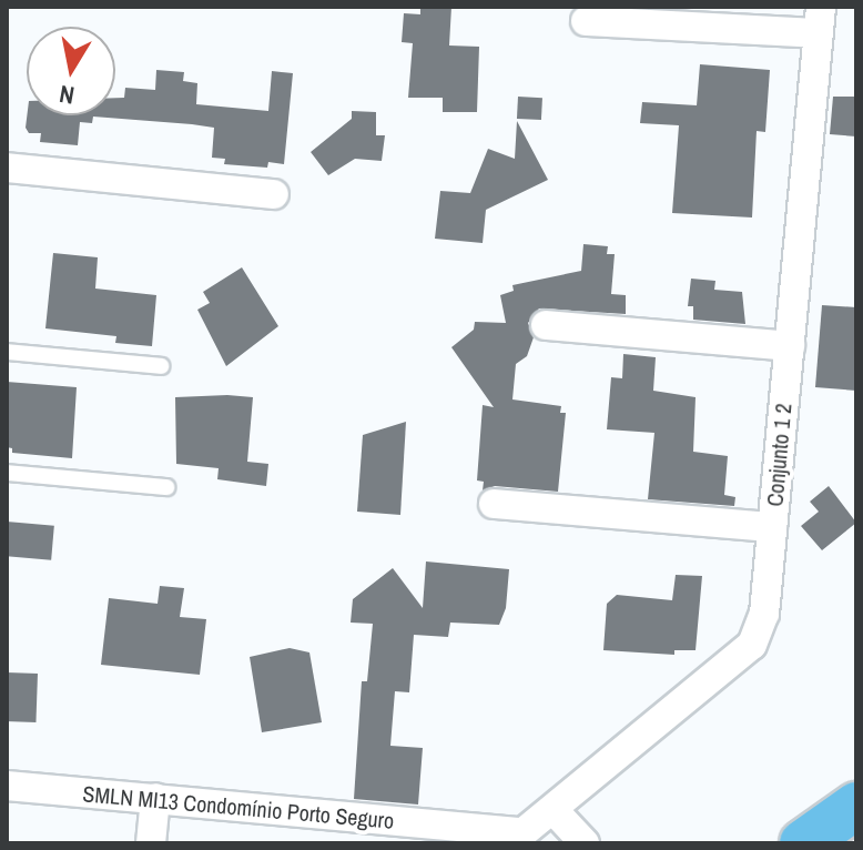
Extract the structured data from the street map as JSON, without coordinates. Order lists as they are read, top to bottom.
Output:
{
  "streets": {
    "street": ["Conjunto 1 2", "SMLN MI13 Condomínio Porto Seguro"]
  },
  "crossings": [
    ["Conjunto 1 2", "SMLN MI13 Condomínio Porto Seguro"]
  ],
  "north": "bottom"
}
